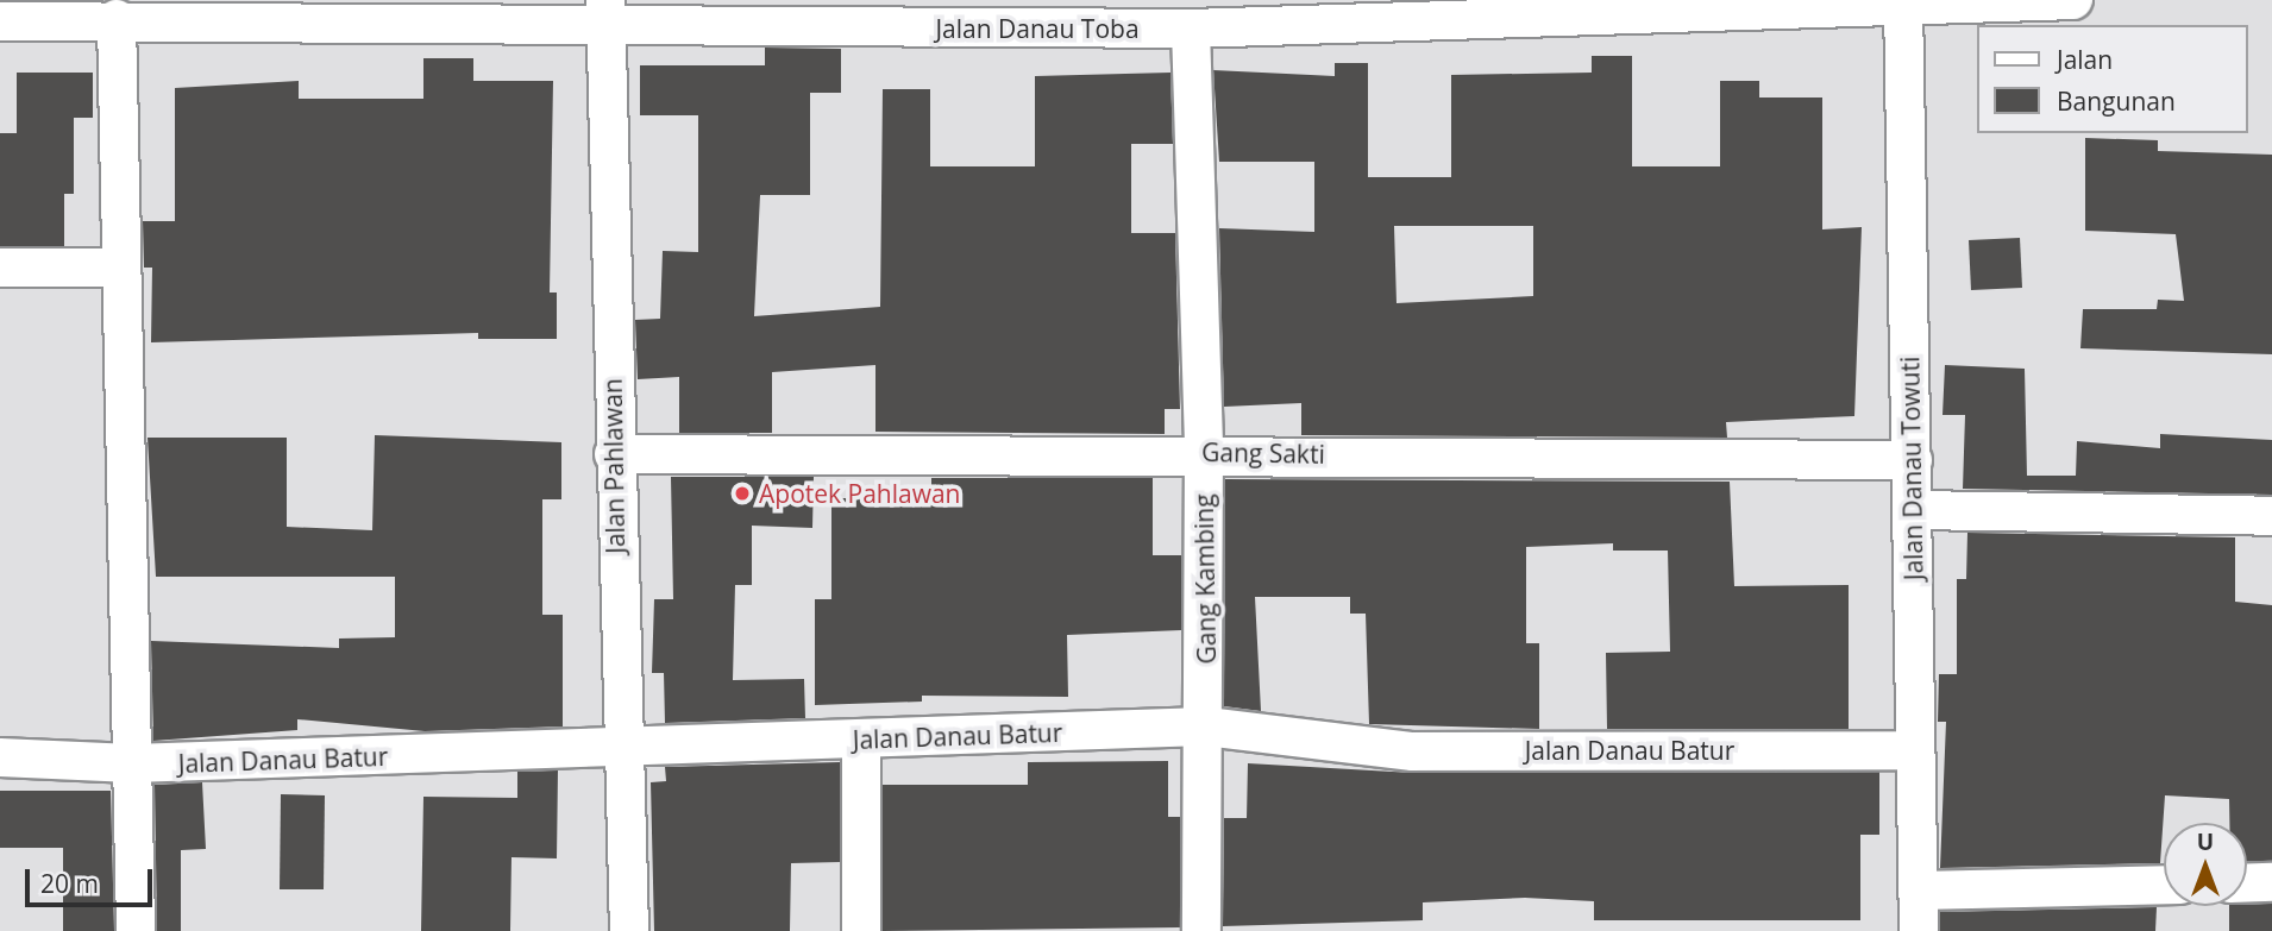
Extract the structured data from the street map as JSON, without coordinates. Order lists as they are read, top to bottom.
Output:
{
  "streets": {
    "street": [
      "Jalan Danau Toba",
      "Gang Sakti",
      "Jalan Pahlawan",
      "Jalan Danau Towuti",
      "Gang Kambing",
      "Jalan Danau Batur"
    ]
  },
  "crossings": [
    ["Jalan Danau Toba", "Jalan Pahlawan"],
    ["Jalan Danau Toba", "Jalan Danau Towuti"],
    ["Jalan Danau Toba", "Gang Kambing"],
    ["Gang Sakti", "Jalan Pahlawan"],
    ["Gang Sakti", "Jalan Danau Towuti"],
    ["Gang Sakti", "Gang Kambing"],
    ["Jalan Pahlawan", "Jalan Danau Batur"],
    ["Jalan Danau Towuti", "Jalan Danau Batur"],
    ["Gang Kambing", "Jalan Danau Batur"]
  ],
  "places": ["Apotek Pahlawan"],
  "legend": ["Jalan", "Bangunan"],
  "scale_bar": "20 m",
  "north": "top"
}
